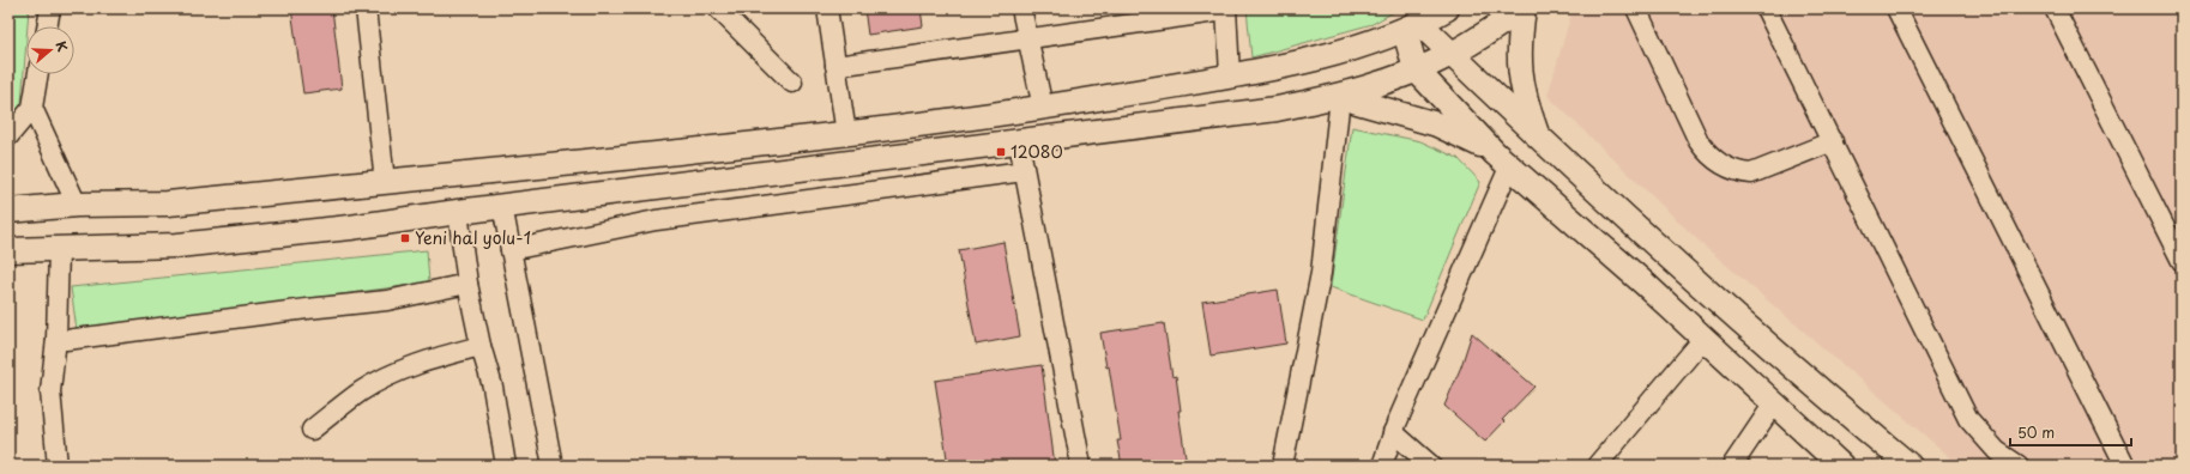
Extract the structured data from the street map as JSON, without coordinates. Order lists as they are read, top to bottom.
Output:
{
  "places": {
    "transit": ["12080", "Yeni hal yolu-1"]
  },
  "scale_bar": "50 m",
  "north": "right"
}
